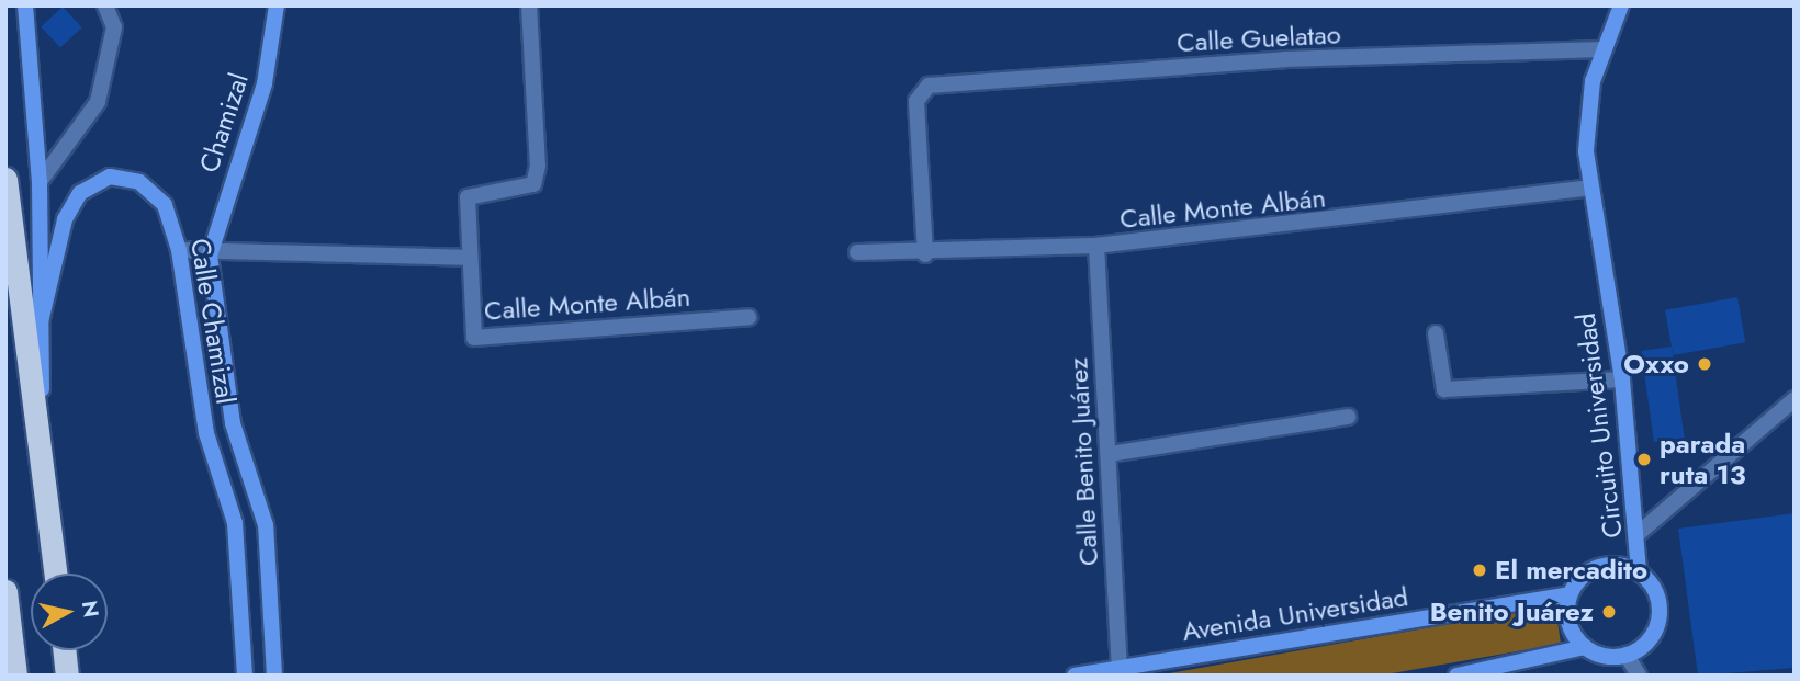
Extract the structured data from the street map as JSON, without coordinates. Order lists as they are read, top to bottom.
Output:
{
  "streets": {
    "street": [
      "Calle Guelatao",
      "Chamizal",
      "Calle Monte Albán",
      "Calle Chamizal",
      "Circuito Universidad",
      "Calle Benito Juárez",
      "Avenida Universidad"
    ]
  },
  "crossings": [
    ["Calle Guelatao", "Calle Monte Albán"],
    ["Calle Guelatao", "Circuito Universidad"],
    ["Chamizal", "Calle Monte Albán"],
    ["Chamizal", "Calle Chamizal"],
    ["Calle Monte Albán", "Calle Chamizal"],
    ["Calle Monte Albán", "Circuito Universidad"],
    ["Calle Monte Albán", "Calle Benito Juárez"],
    ["Circuito Universidad", "Avenida Universidad"],
    ["Calle Benito Juárez", "Avenida Universidad"]
  ],
  "places": [
    "Oxxo",
    "parada ruta 13",
    "El mercadito",
    "Benito Juárez"
  ],
  "north": "right"
}
